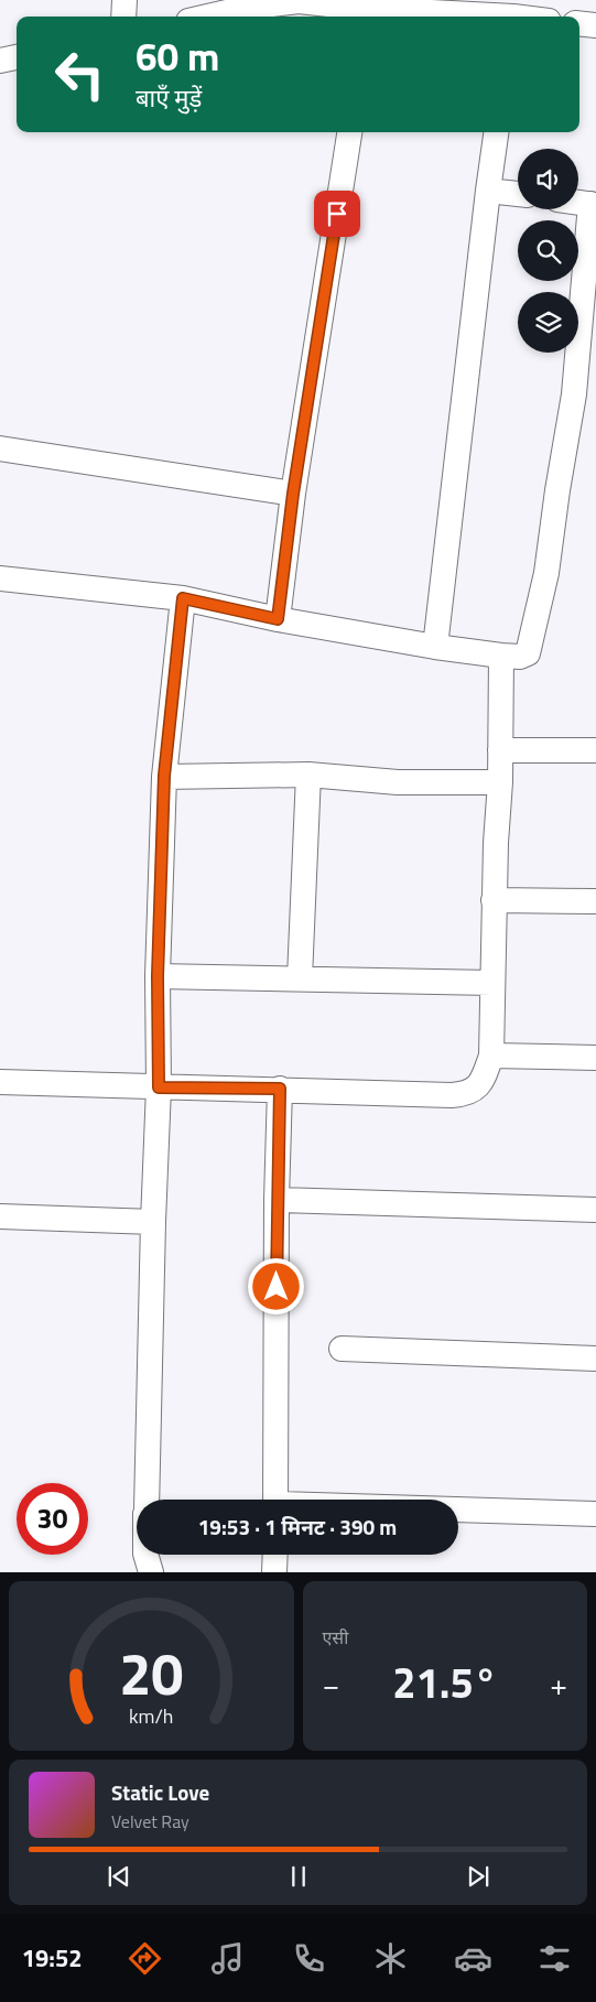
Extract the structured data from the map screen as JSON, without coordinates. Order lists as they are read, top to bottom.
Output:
{
  "page": {
    "turn": ["60 m", "बाएँ मुड़ें"],
    "limit": "30",
    "trip": "19:53 · 1 मिनट · 390 m",
    "tile": "एसी",
    "heat": ["−", "21.5°", "+"],
    "song": ["Static Love", "Velvet Ray"],
    "tabs": "19:52",
    "gauge": ["20", "km/h"]
  }
}
